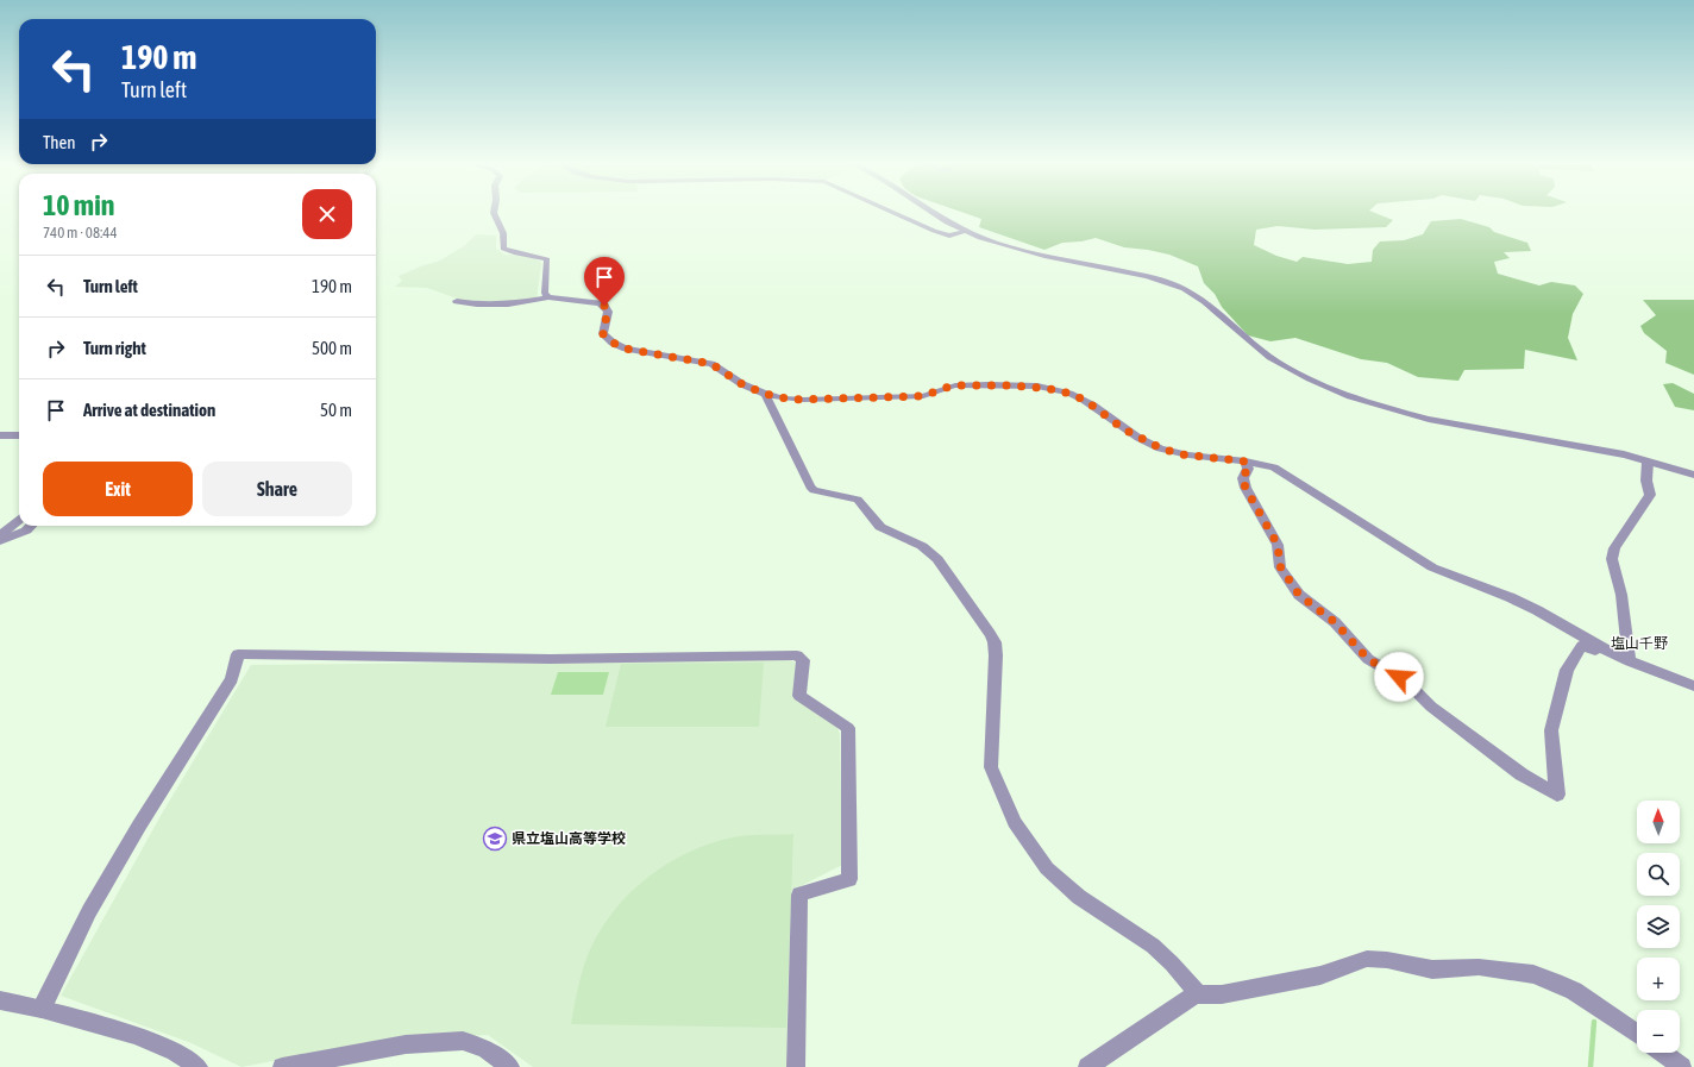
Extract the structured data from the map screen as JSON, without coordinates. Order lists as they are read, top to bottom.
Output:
{
  "districts": ["塩山千野"],
  "places": {
    "school or university": ["県立塩山高等学校"]
  },
  "north": "top",
  "page": {
    "turn": ["190 m", "Turn left"],
    "then": "Then",
    "heading": ["10 min", "740 m · 08:44"],
    "list": [
      {
        "name": "Turn left",
        "value": "190 m"
      },
      {
        "name": "Turn right",
        "value": "500 m"
      },
      {
        "name": "Arrive at destination",
        "value": "50 m"
      }
    ],
    "buttons": ["Exit", "Share"],
    "map_buttons": ["+", "−"]
  }
}
